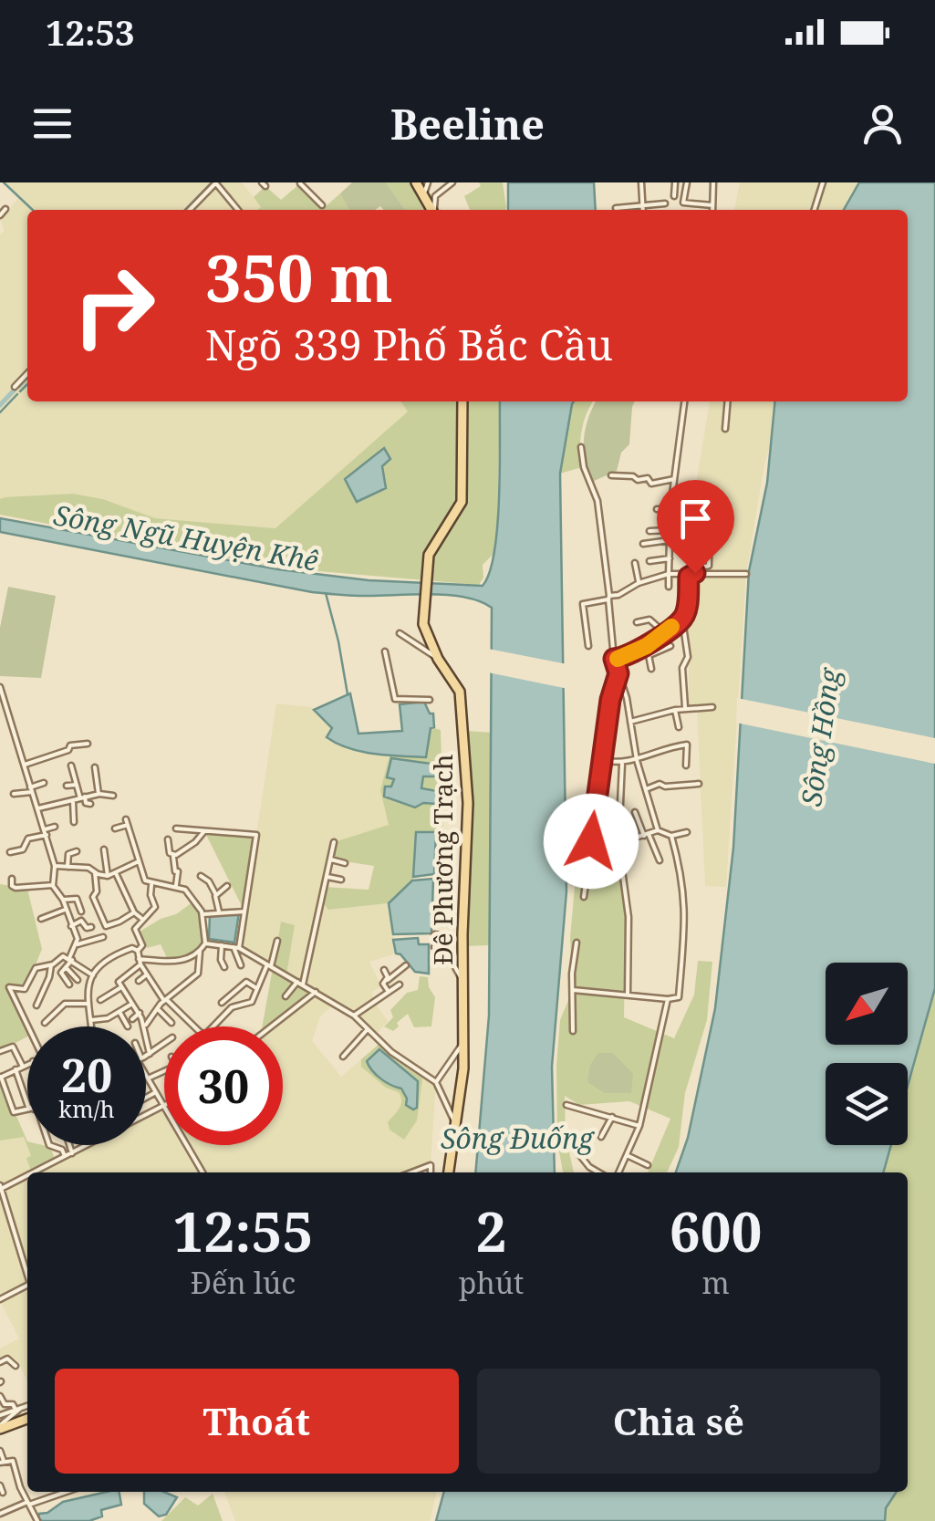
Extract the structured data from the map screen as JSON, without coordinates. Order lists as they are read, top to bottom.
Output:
{
  "streets": {
    "main road": ["Đê Phương Trạch"]
  },
  "water": ["Sông Ngũ Huyện Khê", "Sông Hồng", "Sông Đuống"],
  "north": "bottom left",
  "page": {
    "status": "12:53",
    "header": "Beeline",
    "turn": ["350 m", "Ngõ 339 Phố Bắc Cầu"],
    "speed": "20 km/h",
    "limit": "30",
    "eta": [
      "12:55",
      "Đến lúc",
      "2",
      "phút",
      "600",
      "m"
    ],
    "buttons": ["Thoát", "Chia sẻ"]
  }
}
